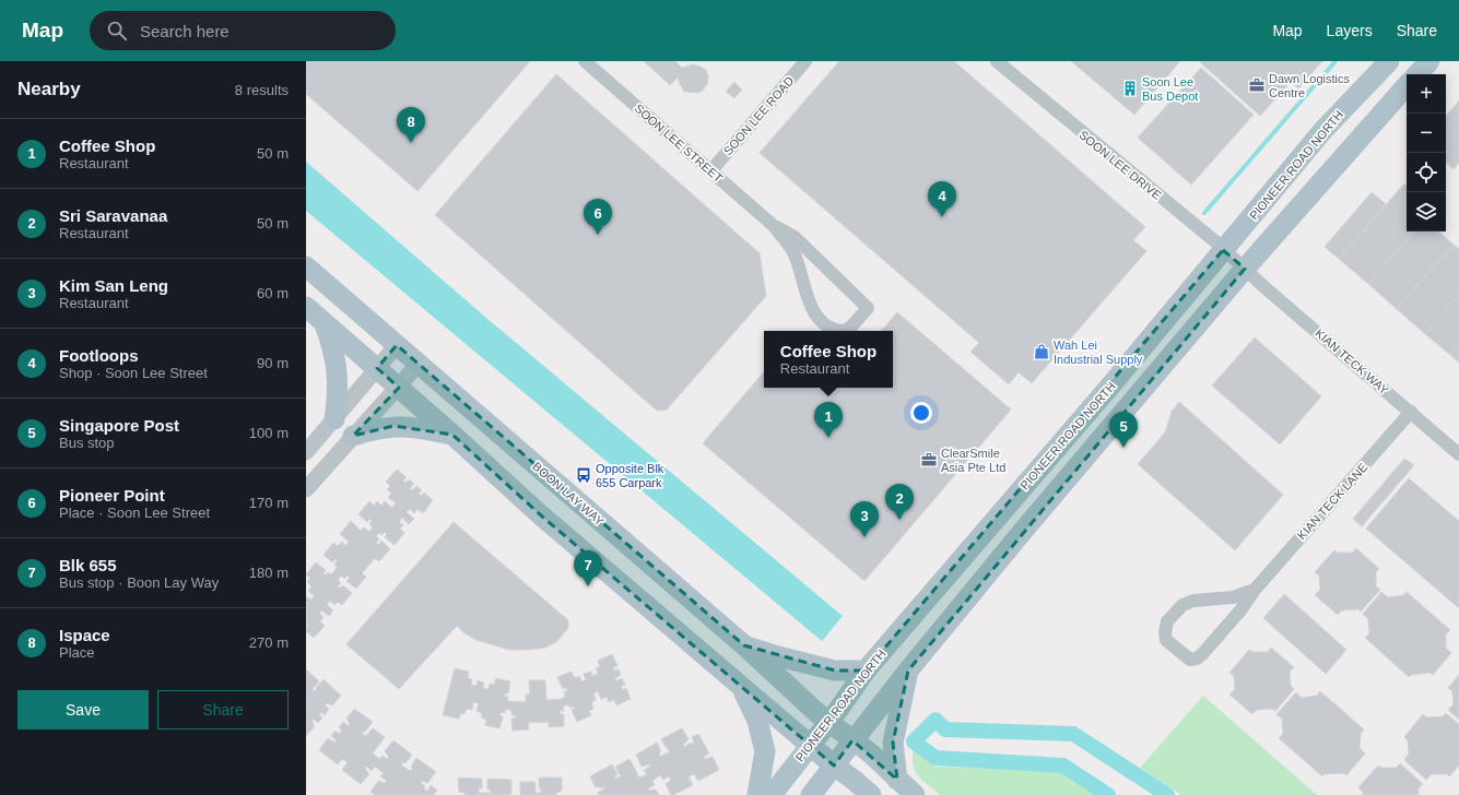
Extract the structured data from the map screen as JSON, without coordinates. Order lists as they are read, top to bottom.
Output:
{
  "streets": {
    "main road": ["PIONEER ROAD NORTH", "BOON LAY WAY"],
    "street": [
      "SOON LEE ROAD",
      "SOON LEE STREET",
      "SOON LEE DRIVE",
      "KIAN TECK WAY",
      "KIAN TECK LANE"
    ]
  },
  "crossings": [
    ["SOON LEE ROAD", "SOON LEE STREET"],
    ["SOON LEE DRIVE", "PIONEER ROAD NORTH"],
    ["SOON LEE DRIVE", "KIAN TECK WAY"],
    ["PIONEER ROAD NORTH", "BOON LAY WAY"],
    ["KIAN TECK WAY", "KIAN TECK LANE"]
  ],
  "places": {
    "office": ["Dawn Logistics Centre", "ClearSmile Asia Pte Ltd"],
    "building": ["Soon Lee Bus Depot"],
    "shop": ["Wah Lei Industrial Supply"],
    "bus stop": ["Opposite Blk 655 Carpark"]
  },
  "page": {
    "header": "Map",
    "search": "Search here",
    "nav": ["Map", "Layers", "Share"],
    "heading": ["Nearby", "8 results"],
    "map_buttons": ["+", "−"],
    "pins": [
      "8",
      "4",
      "6",
      "1",
      "5",
      "2",
      "3",
      "7"
    ],
    "list": [
      {
        "mark": "1",
        "name": "Coffee Shop",
        "note": "Restaurant",
        "value": "50 m"
      },
      {
        "mark": "2",
        "name": "Sri Saravanaa",
        "note": "Restaurant",
        "value": "50 m"
      },
      {
        "mark": "3",
        "name": "Kim San Leng",
        "note": "Restaurant",
        "value": "60 m"
      },
      {
        "mark": "4",
        "name": "Footloops",
        "note": "Shop · Soon Lee Street",
        "value": "90 m"
      },
      {
        "mark": "5",
        "name": "Singapore Post",
        "note": "Bus stop",
        "value": "100 m"
      },
      {
        "mark": "6",
        "name": "Pioneer Point",
        "note": "Place · Soon Lee Street",
        "value": "170 m"
      },
      {
        "mark": "7",
        "name": "Blk 655",
        "note": "Bus stop · Boon Lay Way",
        "value": "180 m"
      },
      {
        "mark": "8",
        "name": "Ispace",
        "note": "Place",
        "value": "270 m"
      }
    ],
    "popup": ["Coffee Shop", "Restaurant"],
    "buttons": ["Save", "Share"]
  }
}
